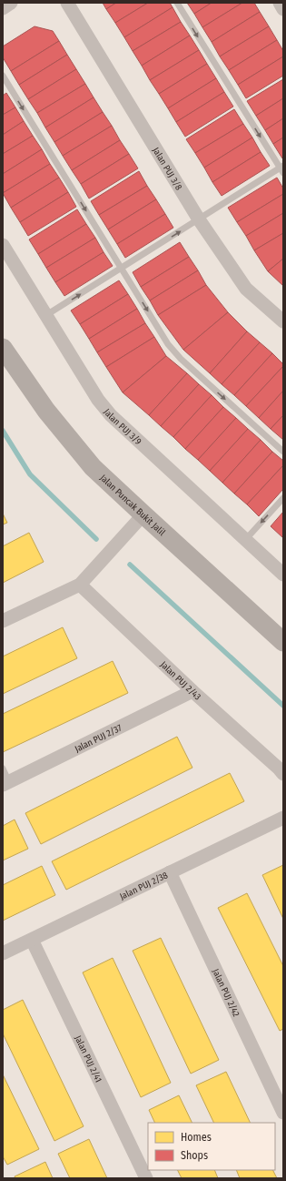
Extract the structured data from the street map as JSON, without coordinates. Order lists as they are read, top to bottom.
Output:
{
  "streets": {
    "street": [
      "Jalan PUJ 3/8",
      "Jalan PUJ 3/9",
      "Jalan Puncak Bukit Jalil",
      "Jalan PUJ 2/43",
      "Jalan PUJ 2/37",
      "Jalan PUJ 2/38",
      "Jalan PUJ 2/42",
      "Jalan PUJ 2/41"
    ]
  },
  "crossings": [
    ["Jalan PUJ 2/43", "Jalan PUJ 2/37"],
    ["Jalan PUJ 2/38", "Jalan PUJ 2/42"],
    ["Jalan PUJ 2/38", "Jalan PUJ 2/41"]
  ],
  "legend": ["Homes", "Shops"]
}
